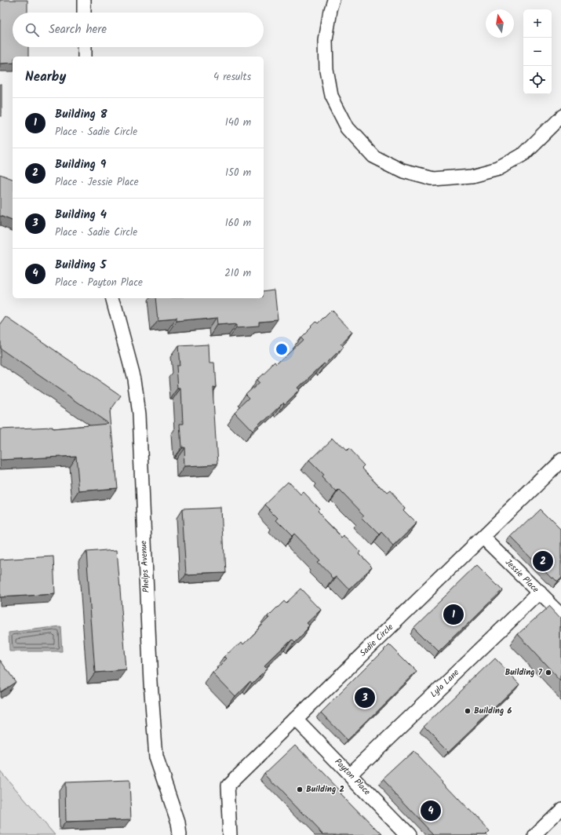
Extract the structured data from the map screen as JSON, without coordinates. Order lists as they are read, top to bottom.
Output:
{
  "streets": {
    "street": [
      "Phelps Avenue",
      "Jessie Place",
      "Sadie Circle",
      "Lyla Lane",
      "Payton Place"
    ]
  },
  "crossings": [
    ["Jessie Place", "Sadie Circle"],
    ["Jessie Place", "Lyla Lane"],
    ["Sadie Circle", "Payton Place"],
    ["Lyla Lane", "Payton Place"]
  ],
  "places": ["Building 7", "Building 6", "Building 2"],
  "north": "top",
  "page": {
    "map_buttons": ["+", "−"],
    "search": "Search here",
    "heading": ["Nearby", "4 results"],
    "list": [
      {
        "mark": "1",
        "name": "Building 8",
        "note": "Place · Sadie Circle",
        "value": "140 m"
      },
      {
        "mark": "2",
        "name": "Building 9",
        "note": "Place · Jessie Place",
        "value": "150 m"
      },
      {
        "mark": "3",
        "name": "Building 4",
        "note": "Place · Sadie Circle",
        "value": "160 m"
      },
      {
        "mark": "4",
        "name": "Building 5",
        "note": "Place · Payton Place",
        "value": "210 m"
      }
    ],
    "pins": [
      "2",
      "1",
      "3",
      "4"
    ]
  }
}
